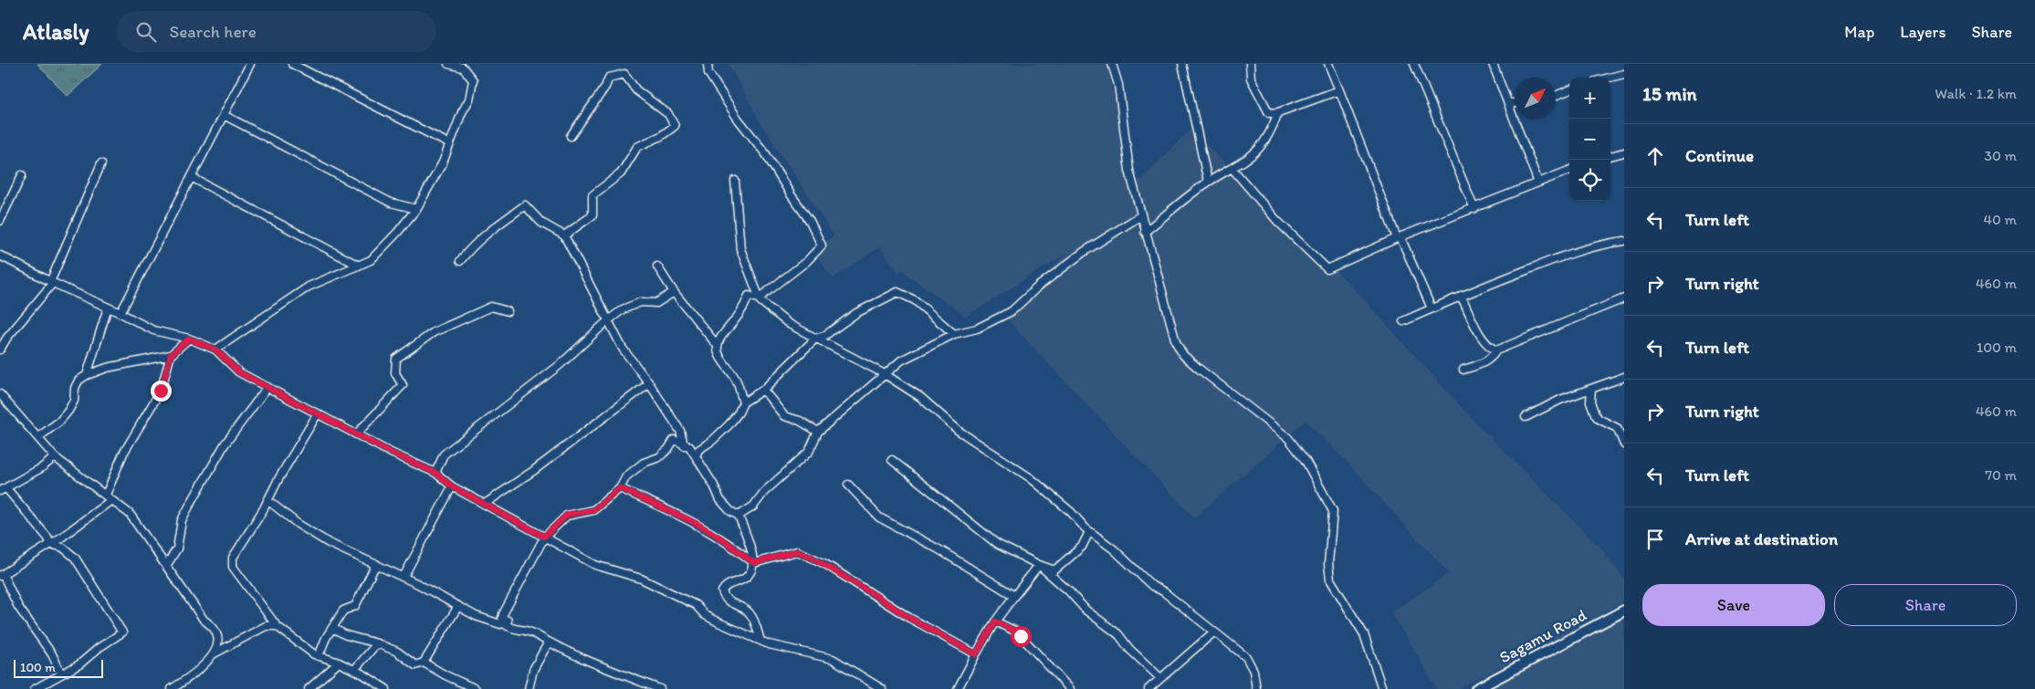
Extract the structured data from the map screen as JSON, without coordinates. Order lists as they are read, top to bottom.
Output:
{
  "streets": {
    "highway": ["Sagamu Road"]
  },
  "scale_bar": "100 m",
  "north": "top right",
  "page": {
    "header": "Atlasly",
    "search": "Search here",
    "nav": ["Map", "Layers", "Share"],
    "heading": ["15 min", "Walk · 1.2 km"],
    "map_buttons": ["+", "−"],
    "list": [
      ["Continue", "30 m"],
      ["Turn left", "40 m"],
      ["Turn right", "460 m"],
      ["Turn left", "100 m"],
      ["Turn right", "460 m"],
      ["Turn left", "70 m"],
      "Arrive at destination"
    ],
    "buttons": ["Save", "Share"],
    "scale": "100 m"
  }
}
